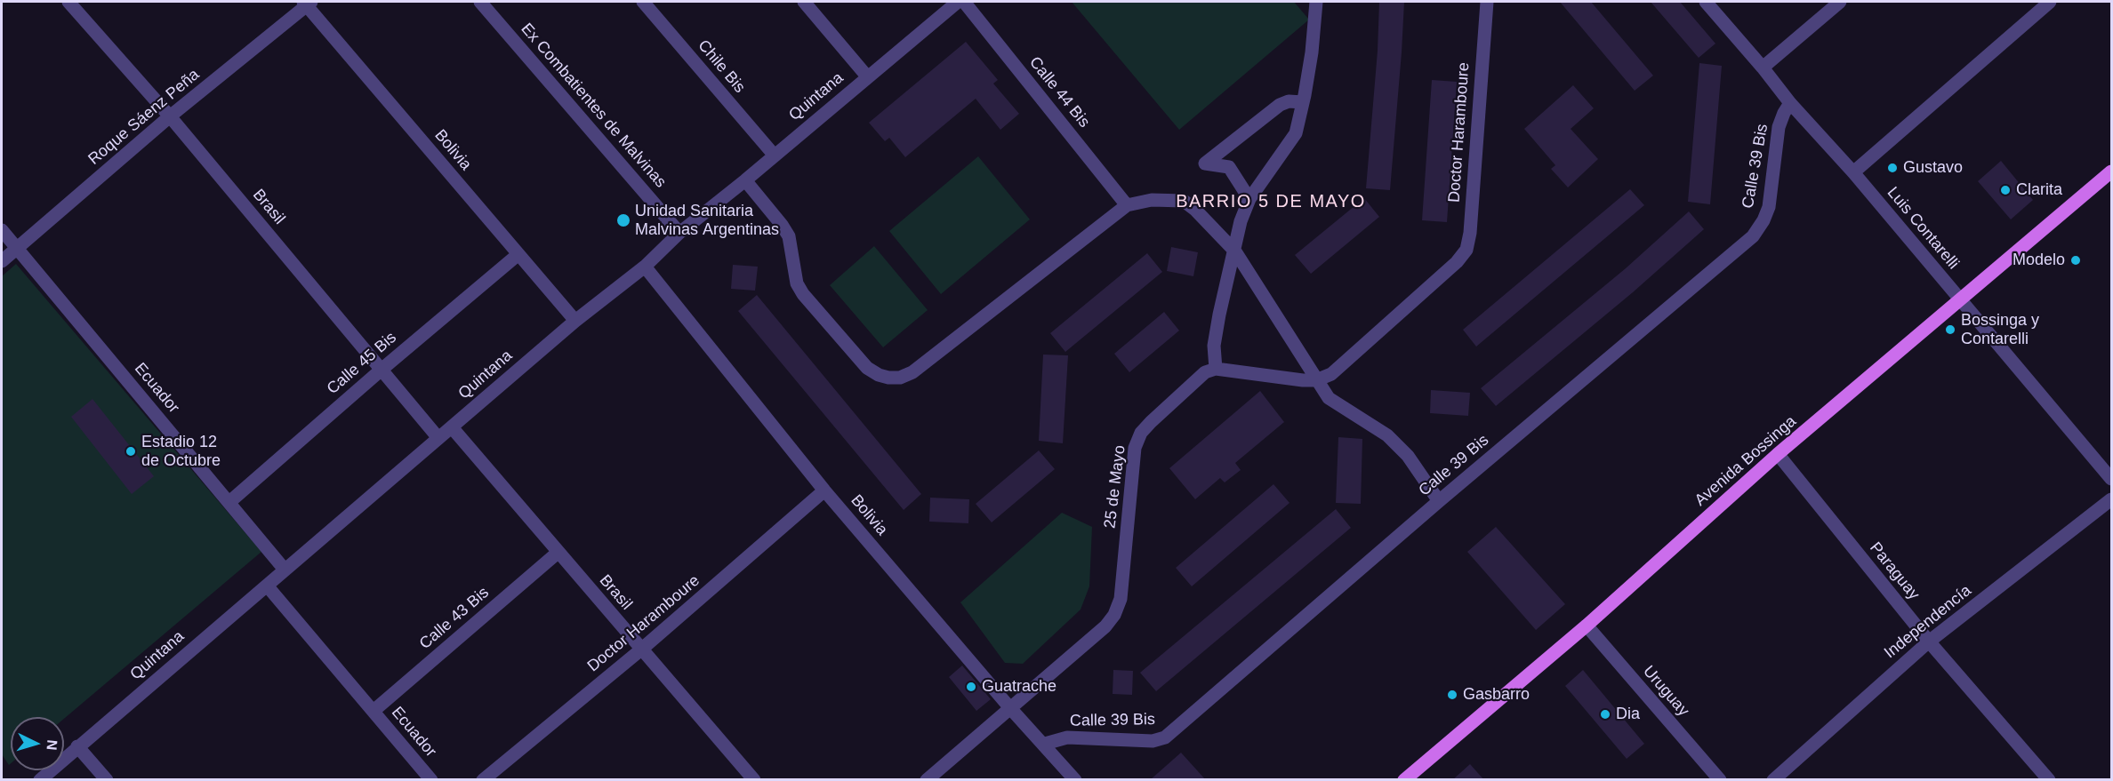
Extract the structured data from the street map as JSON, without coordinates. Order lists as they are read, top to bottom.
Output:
{
  "streets": {
    "main road": ["Avenida Bossinga"],
    "street": [
      "Chile Bis",
      "Calle 44 Bis",
      "Quintana",
      "Ex Combatientes de Malvinas",
      "Roque Sáenz Peña",
      "Doctor Haramboure",
      "Bolivia",
      "Calle 39 Bis",
      "Brasil",
      "Luis Contarelli",
      "Calle 45 Bis",
      "Ecuador",
      "25 de Mayo",
      "Paraguay",
      "Calle 43 Bis",
      "Independencía",
      "Uruguay"
    ]
  },
  "crossings": [
    ["Chile Bis", "Quintana"],
    ["Quintana", "Ex Combatientes de Malvinas"],
    ["Quintana", "Bolivia"],
    ["Quintana", "Brasil"],
    ["Quintana", "Ecuador"],
    ["Roque Sáenz Peña", "Bolivia"],
    ["Roque Sáenz Peña", "Brasil"],
    ["Roque Sáenz Peña", "Ecuador"],
    ["Doctor Haramboure", "Bolivia"],
    ["Doctor Haramboure", "Brasil"],
    ["Bolivia", "Calle 39 Bis"],
    ["Bolivia", "Calle 45 Bis"],
    ["Bolivia", "25 de Mayo"],
    ["Calle 39 Bis", "Luis Contarelli"],
    ["Brasil", "Calle 45 Bis"],
    ["Brasil", "Calle 43 Bis"],
    ["Luis Contarelli", "Avenida Bossinga"],
    ["Calle 45 Bis", "Ecuador"],
    ["Ecuador", "Calle 43 Bis"],
    ["Avenida Bossinga", "Paraguay"],
    ["Avenida Bossinga", "Uruguay"],
    ["Paraguay", "Independencía"]
  ],
  "districts": ["BARRIO 5 DE MAYO"],
  "places": [
    "Gustavo",
    "Clarita",
    "Unidad Sanitaria Malvinas Argentinas",
    "Modelo",
    "Bossinga y Contarelli",
    "Estadio 12 de Octubre",
    "Guatrache",
    "Gasbarro",
    "Dia"
  ],
  "north": "right"
}
